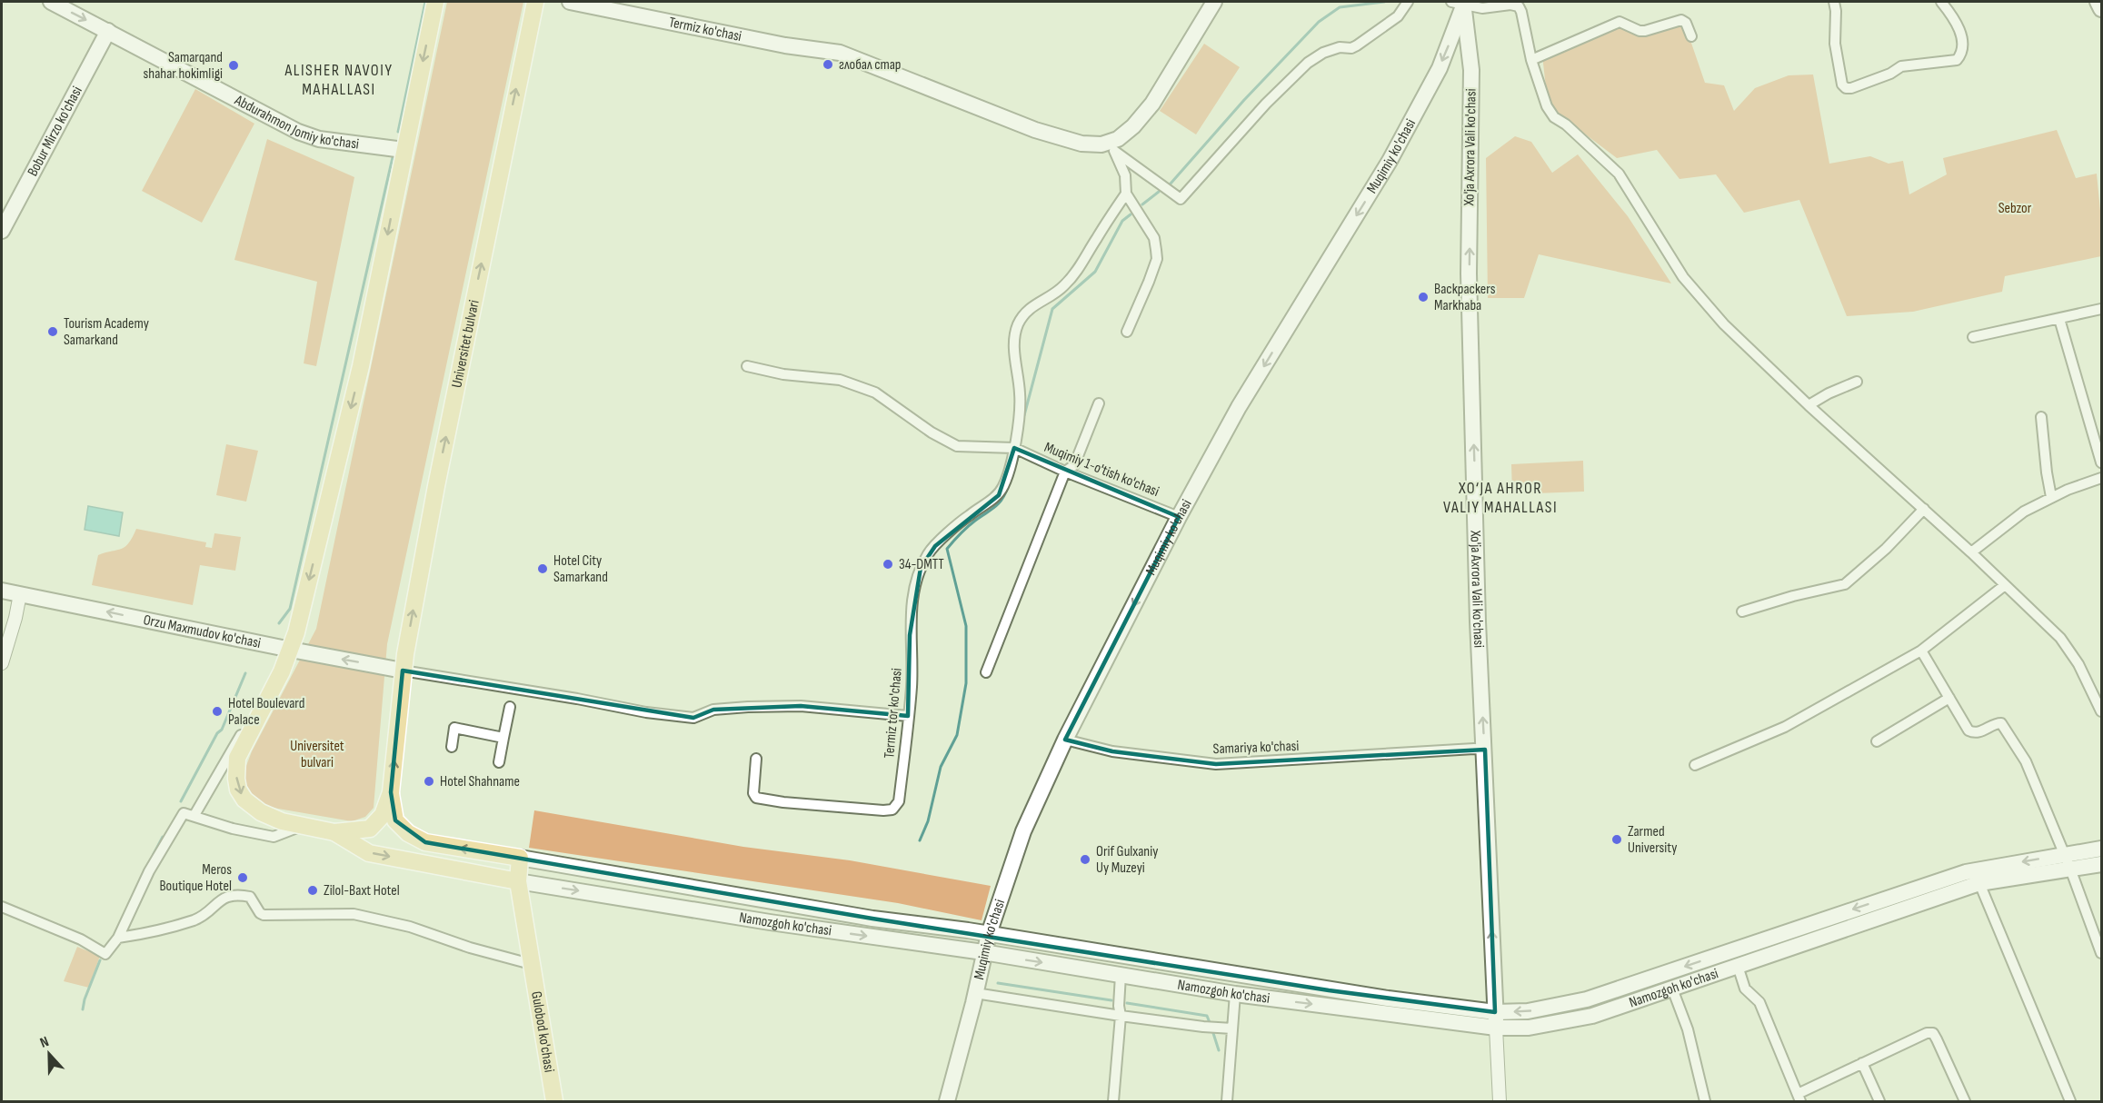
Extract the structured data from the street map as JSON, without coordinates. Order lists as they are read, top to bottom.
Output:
{
  "streets": {
    "main road": [
      "Termiz ko'chasi",
      "Abdurahmon Jomiy ko'chasi",
      "Bobur Mirzo ko'chasi",
      "Xo'ja Axrora Vali ko'chasi",
      "Muqimiy ko'chasi",
      "Universitet bulvari",
      "Orzu Maxmudov ko'chasi",
      "Namozgoh ko'chasi",
      "Gulobod ko'chasi"
    ],
    "street": ["Muqimiy 1-o'tish ko'chasi", "Termiz tor ko'chasi", "Samariya ko'chasi"]
  },
  "crossings": [
    ["Abdurahmon Jomiy ko'chasi", "Bobur Mirzo ko'chasi"],
    ["Abdurahmon Jomiy ko'chasi", "Universitet bulvari"],
    ["Xo'ja Axrora Vali ko'chasi", "Muqimiy ko'chasi"],
    ["Xo'ja Axrora Vali ko'chasi", "Samariya ko'chasi"],
    ["Xo'ja Axrora Vali ko'chasi", "Namozgoh ko'chasi"],
    ["Muqimiy ko'chasi", "Muqimiy 1-o'tish ko'chasi"],
    ["Muqimiy ko'chasi", "Samariya ko'chasi"],
    ["Muqimiy ko'chasi", "Namozgoh ko'chasi"],
    ["Universitet bulvari", "Orzu Maxmudov ko'chasi"],
    ["Universitet bulvari", "Namozgoh ko'chasi"],
    ["Muqimiy 1-o'tish ko'chasi", "Termiz tor ko'chasi"],
    ["Orzu Maxmudov ko'chasi", "Namozgoh ko'chasi"],
    ["Namozgoh ko'chasi", "Gulobod ko'chasi"]
  ],
  "one_way": ["Xo'ja Axrora Vali ko'chasi", "Muqimiy ko'chasi", "Orzu Maxmudov ko'chasi"],
  "districts": ["ALISHER NAVOIY MAHALLASI", "XO‘JA AHROR VALIY MAHALLASI"],
  "parks": ["Sebzor", "Universitet bulvari"],
  "places": [
    "глобал стар",
    "Samarqand shahar hokimligi",
    "Backpackers Markhaba",
    "Tourism Academy Samarkand",
    "34-DMTT",
    "Hotel City Samarkand",
    "Hotel Boulevard Palace",
    "Hotel Shahname",
    "Zarmed University",
    "Orif Gulxaniy Uy Muzeyi",
    "Meros Boutique Hotel",
    "Zilol-Baxt Hotel"
  ],
  "north": "top"
}
